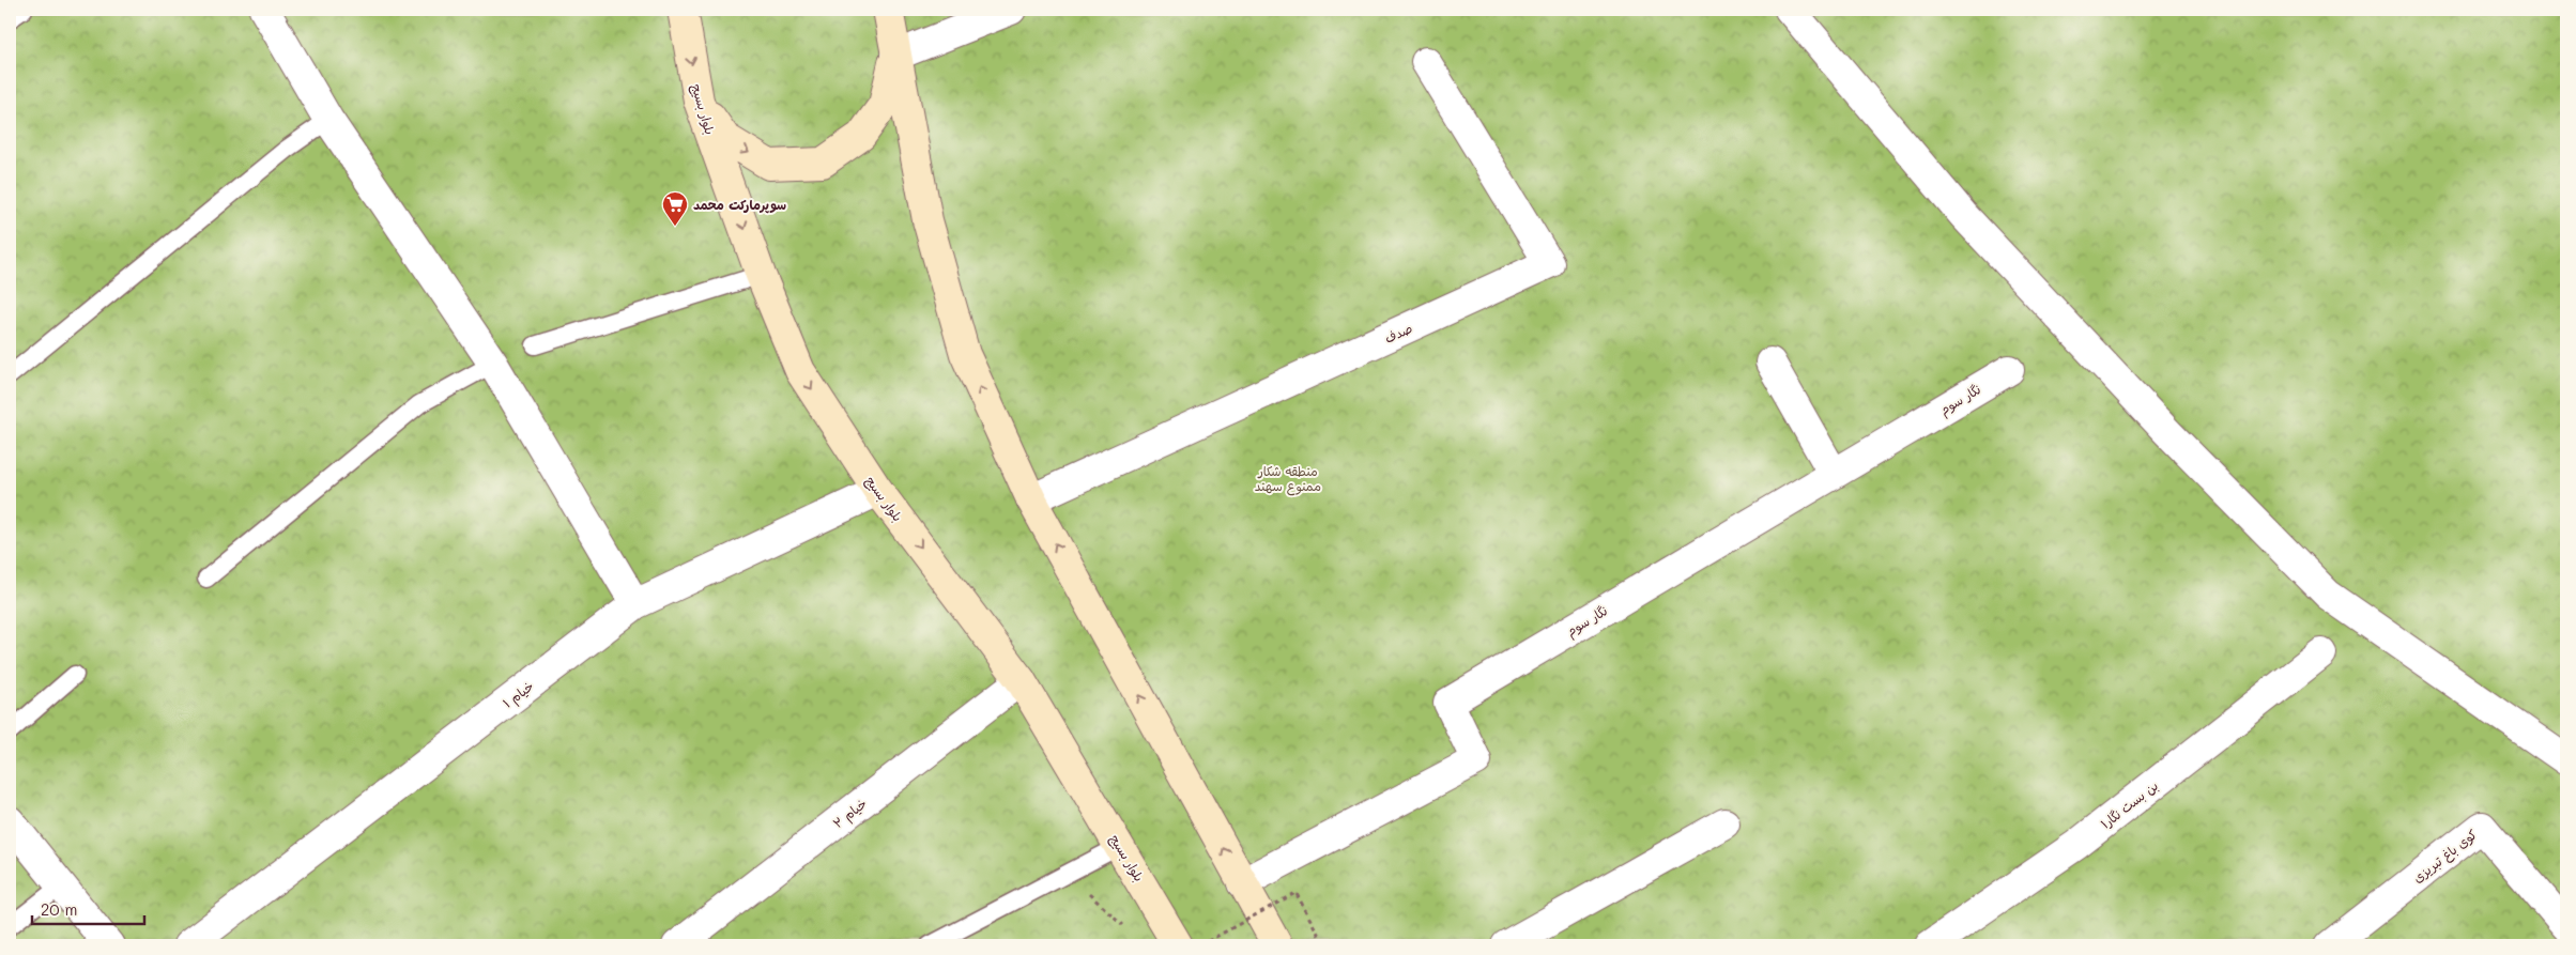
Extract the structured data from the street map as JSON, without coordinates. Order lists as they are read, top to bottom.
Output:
{
  "streets": {
    "main road": ["بلوار بسیج"],
    "street": [
      "صدف",
      "نگار سوم",
      "خیام ۱",
      "بن بست نگار۱",
      "خیام ۲",
      "کوی باغ تبریزی"
    ]
  },
  "crossings": [
    ["بلوار بسیج", "خیام ۱"],
    ["بلوار بسیج", "خیام ۲"]
  ],
  "parks": ["منطقه شکار ممنوع سهند"],
  "places": {
    "supermarket": ["سوپرمارکت محمد"]
  },
  "scale_bar": "20 m"
}
